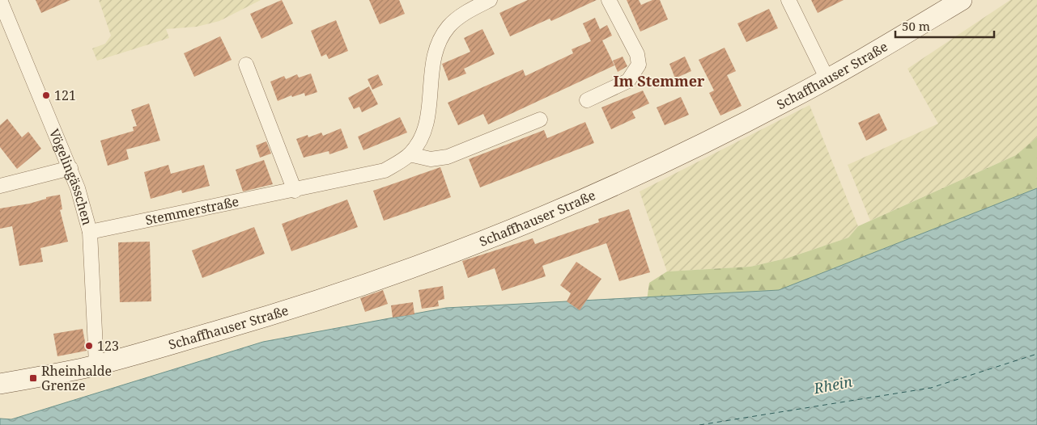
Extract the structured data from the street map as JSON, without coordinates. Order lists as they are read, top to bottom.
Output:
{
  "streets": {
    "main road": ["Schaffhauser Straße"],
    "street": ["Vögelingässchen", "Stemmerstraße"]
  },
  "crossings": [
    ["Schaffhauser Straße", "Vögelingässchen"],
    ["Vögelingässchen", "Stemmerstraße"]
  ],
  "districts": ["Im Stemmer"],
  "water": ["Rhein"],
  "places": {
    "other": ["121", "123"],
    "transit": ["Rheinhalde Grenze"]
  },
  "scale_bar": "50 m"
}
